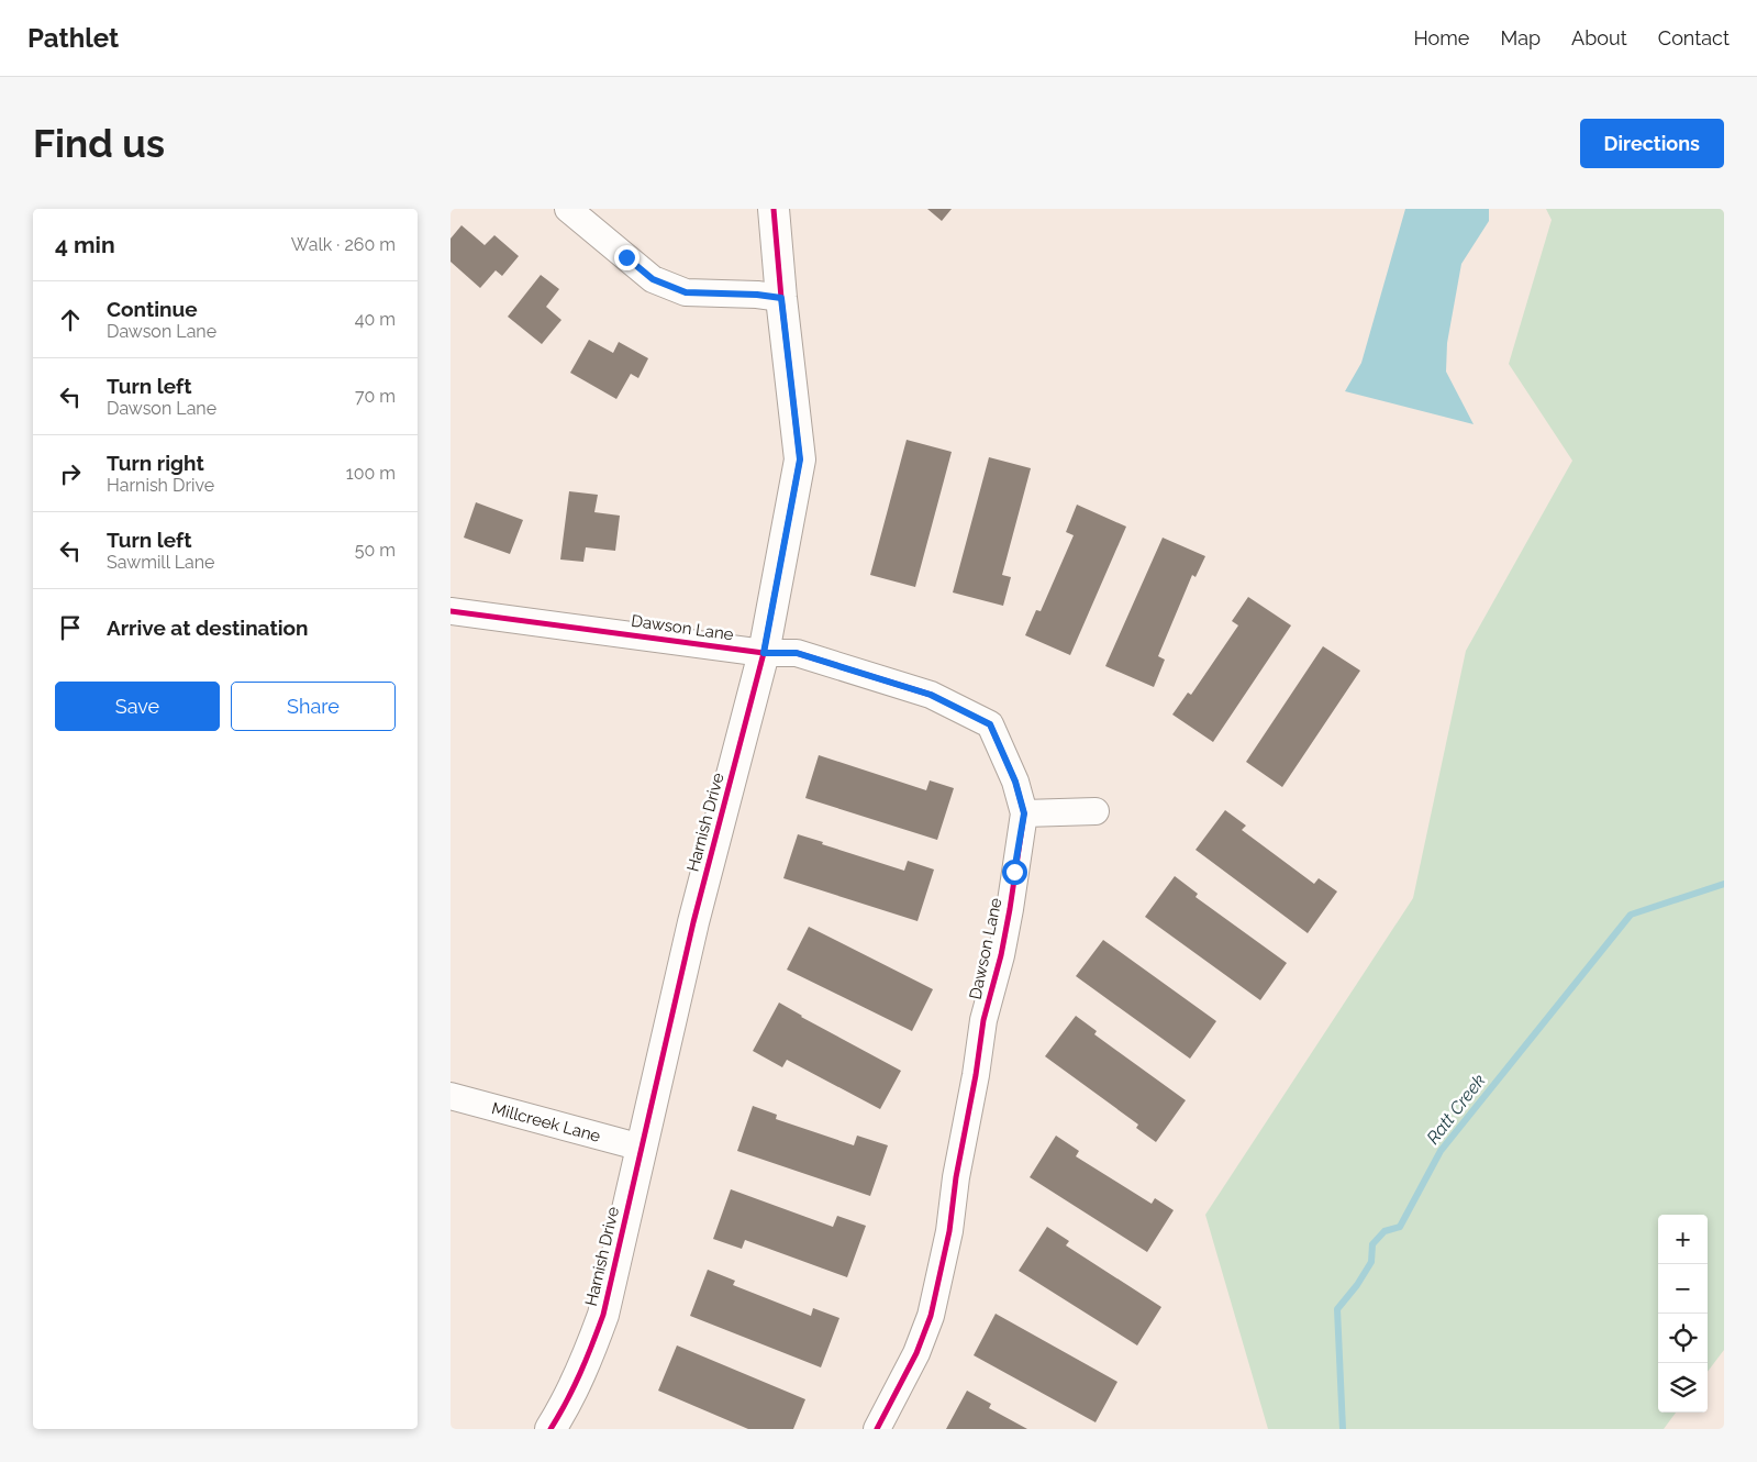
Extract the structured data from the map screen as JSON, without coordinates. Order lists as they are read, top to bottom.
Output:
{
  "streets": {
    "street": ["Dawson Lane", "Harnish Drive", "Millcreek Lane"]
  },
  "crossings": [
    ["Dawson Lane", "Harnish Drive"],
    ["Harnish Drive", "Millcreek Lane"]
  ],
  "water": ["Ratt Creek"],
  "page": {
    "header": "Pathlet",
    "nav": [
      "Home",
      "Map",
      "About",
      "Contact"
    ],
    "buttons": [
      "Directions",
      ["Save", "Share"]
    ],
    "title": "Find us",
    "heading": ["4 min", "Walk · 260 m"],
    "list": [
      ["Continue", "Dawson Lane", "40 m"],
      ["Turn left", "Dawson Lane", "70 m"],
      ["Turn right", "Harnish Drive", "100 m"],
      ["Turn left", "Sawmill Lane", "50 m"],
      "Arrive at destination"
    ],
    "map_buttons": ["+", "−"]
  }
}
